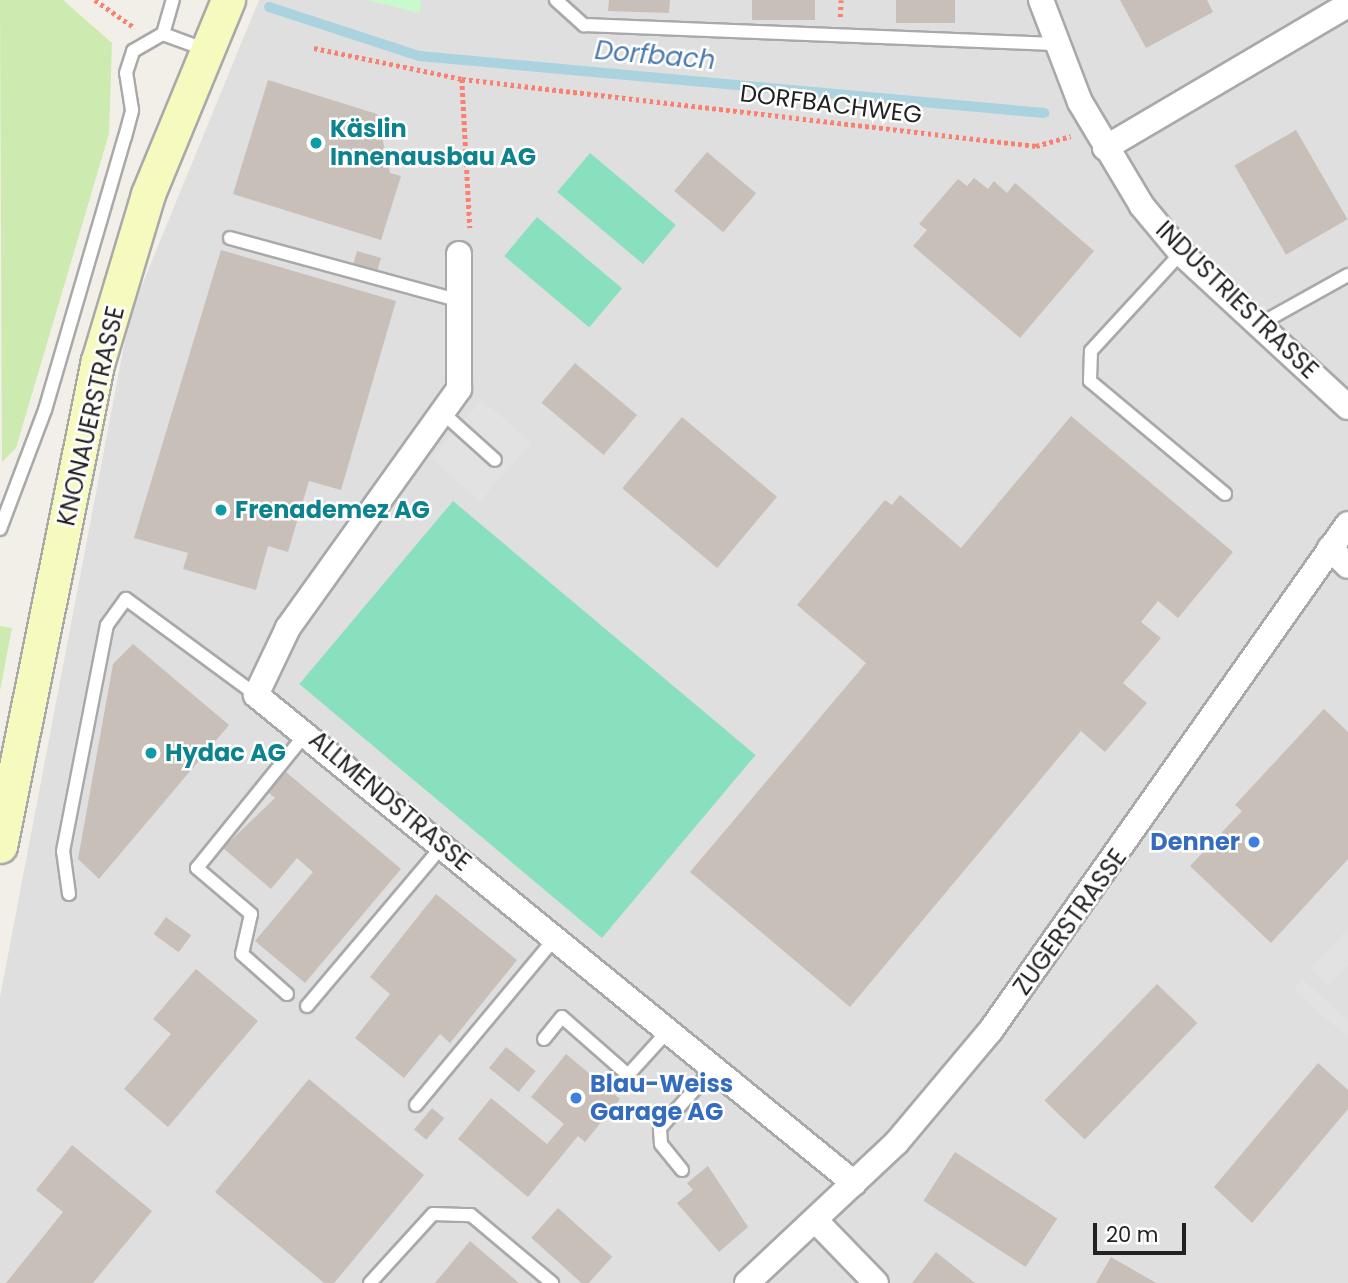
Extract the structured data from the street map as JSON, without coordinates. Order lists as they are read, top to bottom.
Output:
{
  "streets": {
    "street": [
      "INDUSTRIESTRASSE",
      "KNONAUERSTRASSE",
      "ALLMENDSTRASSE",
      "ZUGERSTRASSE"
    ],
    "path": ["DORFBACHWEG"]
  },
  "crossings": [
    ["DORFBACHWEG", "INDUSTRIESTRASSE"],
    ["ALLMENDSTRASSE", "ZUGERSTRASSE"]
  ],
  "water": ["Dorfbach"],
  "places": [
    "Käslin Innenausbau AG",
    "Frenademez AG",
    "Hydac AG",
    "Denner",
    "Blau-Weiss Garage AG"
  ],
  "scale_bar": "20 m"
}
